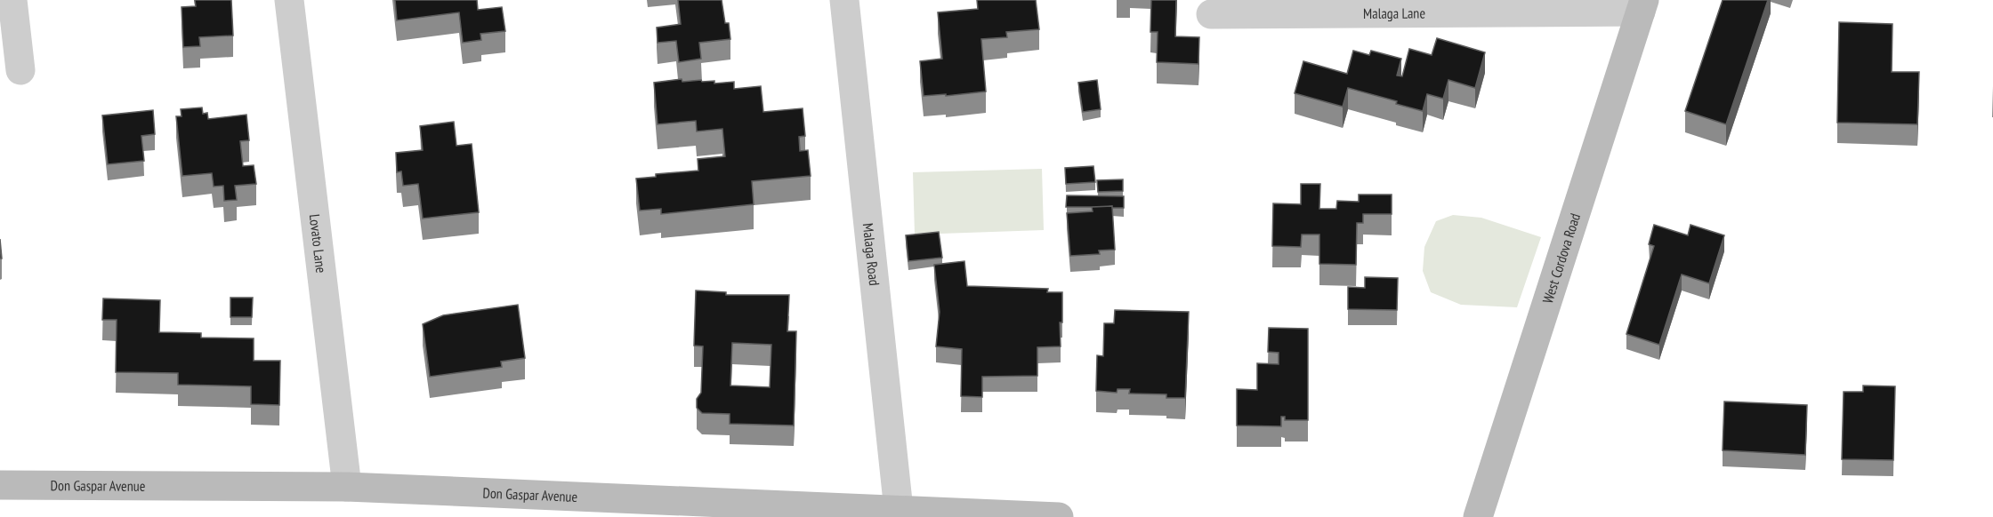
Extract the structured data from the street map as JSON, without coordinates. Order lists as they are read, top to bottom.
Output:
{
  "streets": {
    "street": [
      "Malaga Lane",
      "Lovato Lane",
      "Malaga Road",
      "West Cordova Road",
      "Don Gaspar Avenue"
    ]
  },
  "crossings": [
    ["Malaga Lane", "West Cordova Road"],
    ["Lovato Lane", "Don Gaspar Avenue"],
    ["Malaga Road", "Don Gaspar Avenue"]
  ]
}
